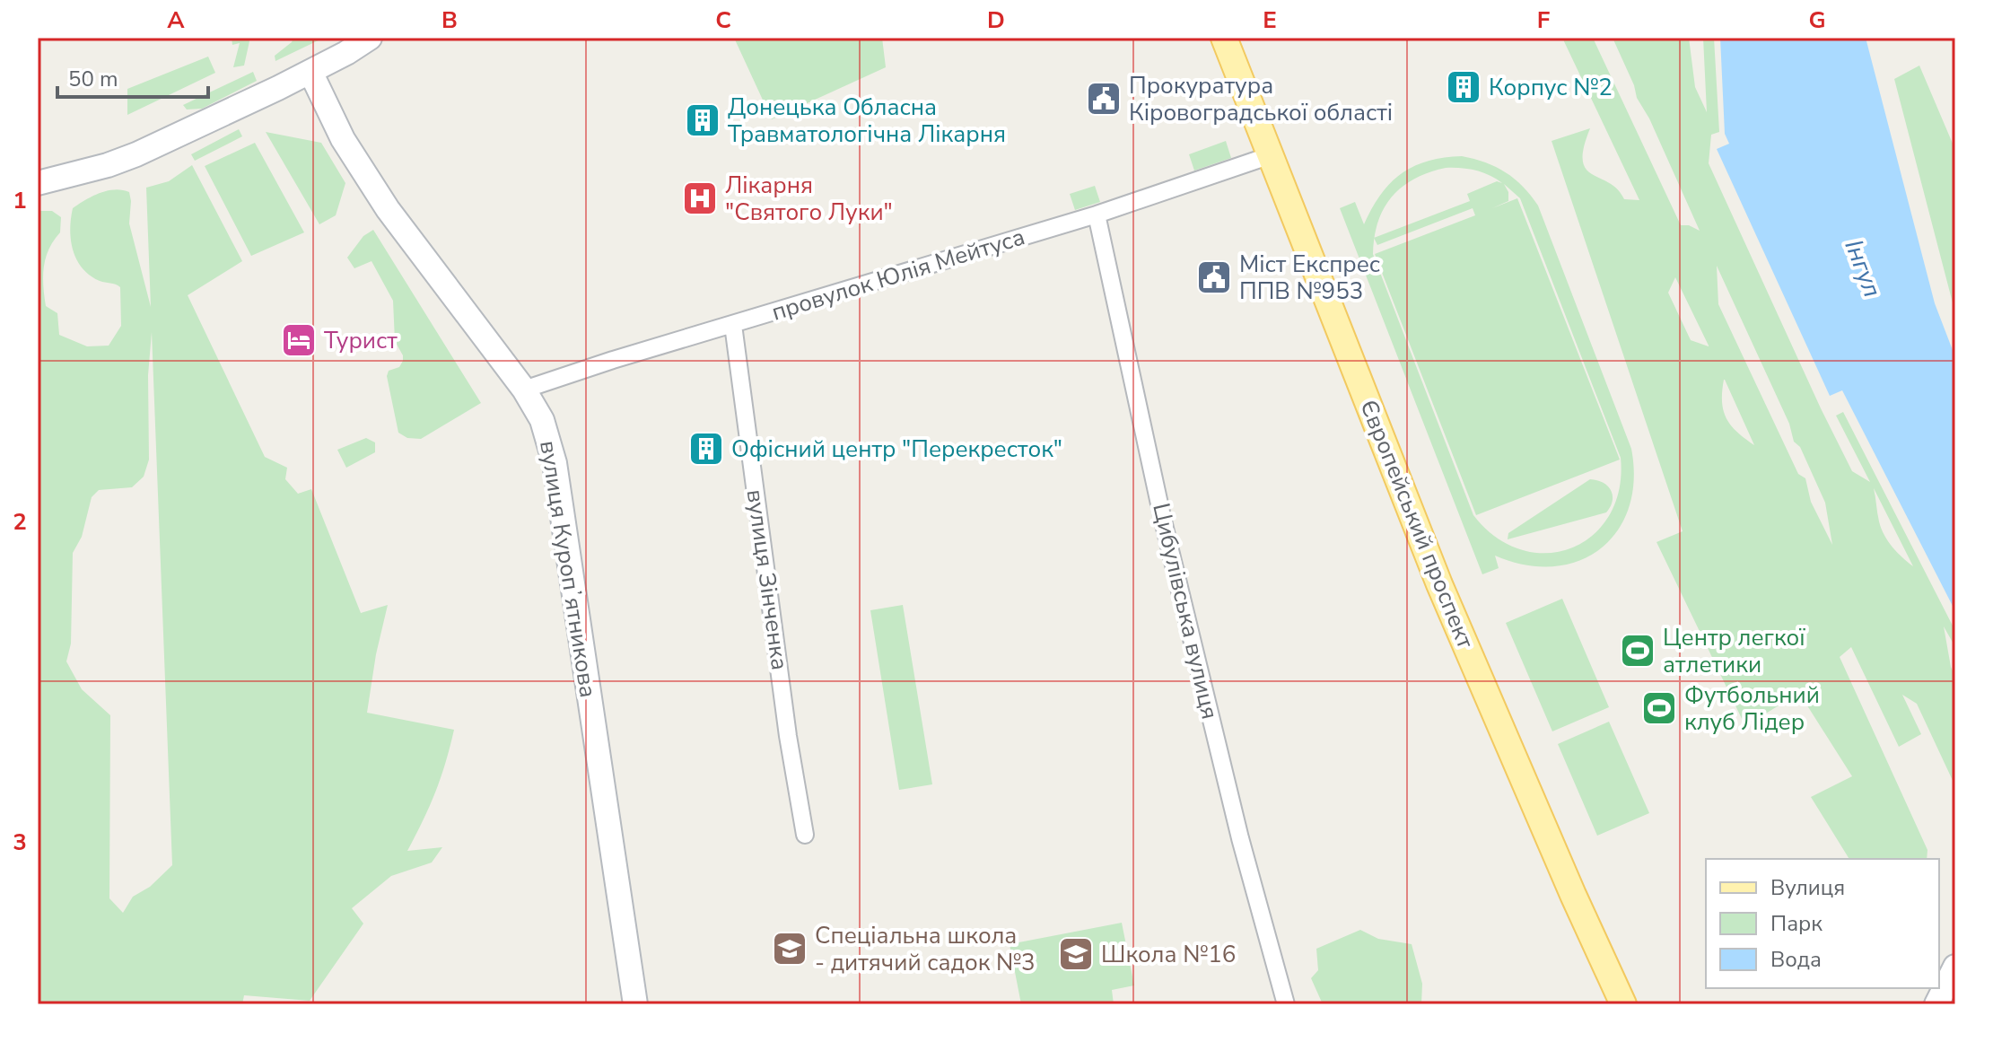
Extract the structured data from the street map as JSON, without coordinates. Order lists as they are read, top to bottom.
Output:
{
  "streets": {
    "main road": ["Європейський проспект"],
    "street": [
      "провулок Юлія Мейтуса",
      "вулиця Куропʼятникова",
      "вулиця Зінченка",
      "Цибулівська вулиця"
    ]
  },
  "crossings": [
    ["провулок Юлія Мейтуса", "Європейський проспект"],
    ["провулок Юлія Мейтуса", "вулиця Куропʼятникова"],
    ["провулок Юлія Мейтуса", "вулиця Зінченка"],
    ["провулок Юлія Мейтуса", "Цибулівська вулиця"]
  ],
  "water": ["Інгул"],
  "places": {
    "building": ["Корпус №2", "Донецька Обласна Травматологічна Лікарня", "Офісний центр \"Перекресток\""],
    "public building": ["Прокуратура Кіровоградської області", "Міст Експрес ППВ №953"],
    "hospital": ["Лікарня \"Святого Луки\""],
    "hotel": ["Турист"],
    "sports": ["Центр легкої атлетики", "Футбольний клуб Лідер"],
    "school or university": ["Спеціальна школа - дитячий садок №3", "Школа №16"]
  },
  "legend": ["Вулиця", "Парк", "Вода"],
  "scale_bar": "50 m",
  "grid": {
    "columns": [
      "A",
      "B",
      "C",
      "D",
      "E",
      "F",
      "G"
    ],
    "rows": ["1", "2", "3"]
  }
}
